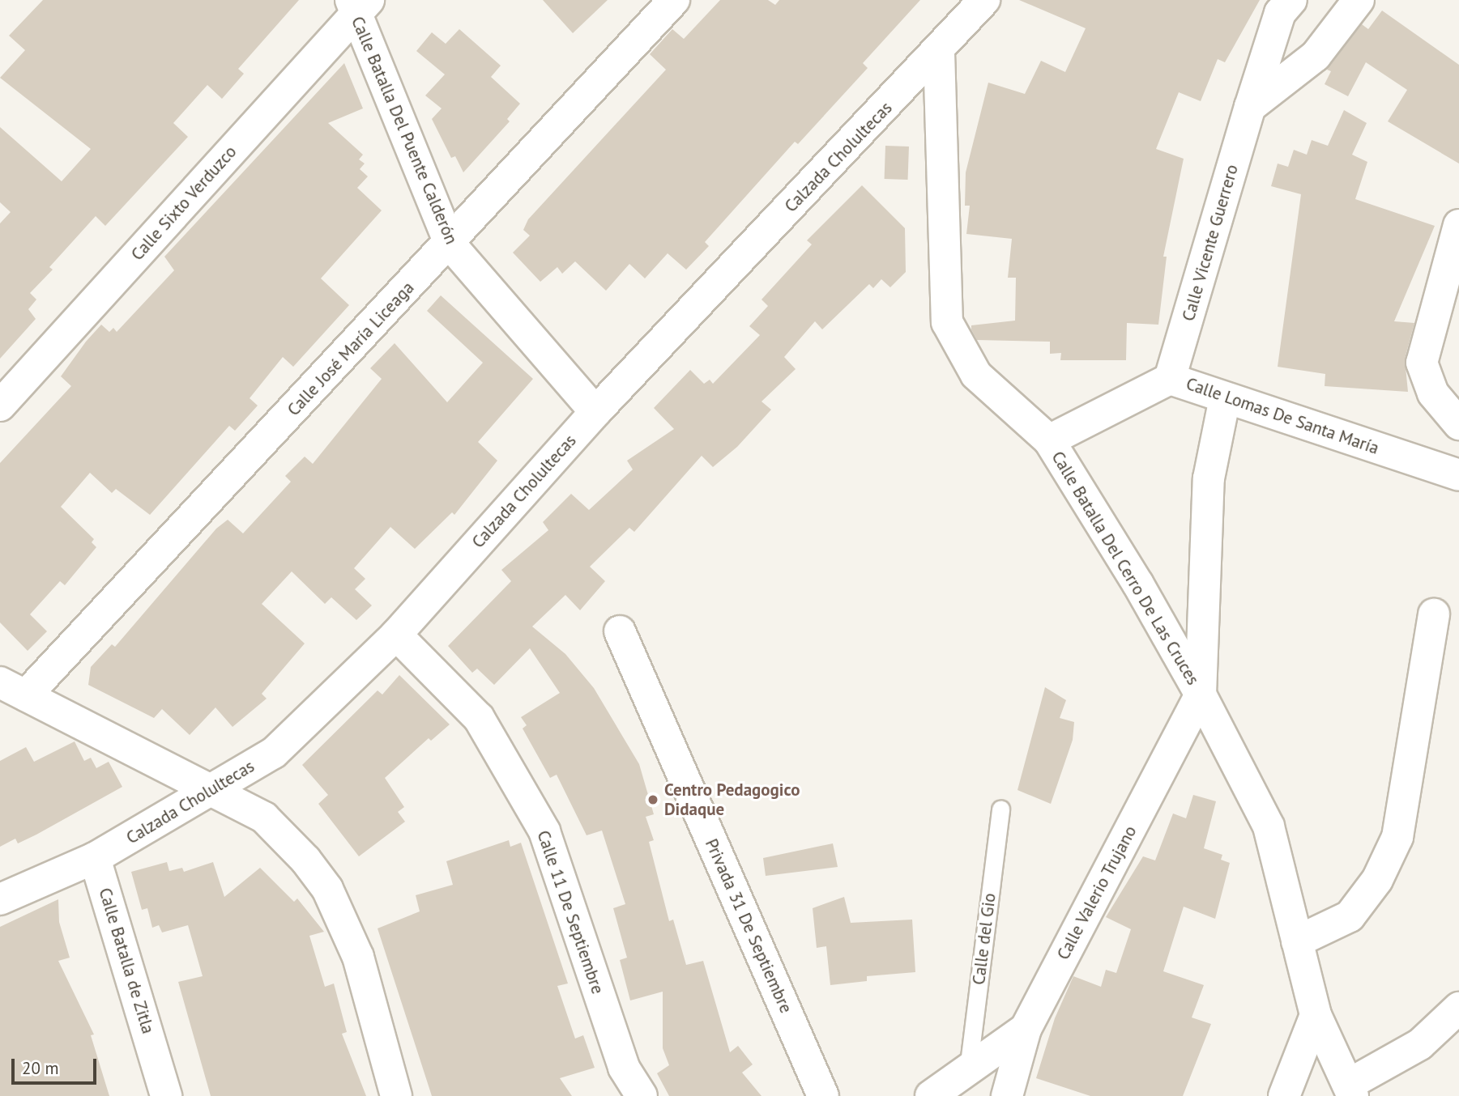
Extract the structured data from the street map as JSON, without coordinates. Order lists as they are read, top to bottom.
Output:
{
  "streets": {
    "street": [
      "Calle Batalla Del Puente Calderón",
      "Calzada Cholultecas",
      "Calle Sixto Verduzco",
      "Calle Vicente Guerrero",
      "Calle José María Liceaga",
      "Calle Lomas De Santa María",
      "Calle Batalla Del Cerro De Las Cruces",
      "Calle Valerio Trujano",
      "Calle 11 De Septiembre",
      "Privada 31 De Septiembre",
      "Calle Batalla de Zitla"
    ],
    "lane": ["Calle del Gio"]
  },
  "crossings": [
    ["Calle Batalla Del Puente Calderón", "Calzada Cholultecas"],
    ["Calle Batalla Del Puente Calderón", "Calle Sixto Verduzco"],
    ["Calle Batalla Del Puente Calderón", "Calle José María Liceaga"],
    ["Calzada Cholultecas", "Calle Batalla Del Cerro De Las Cruces"],
    ["Calzada Cholultecas", "Calle 11 De Septiembre"],
    ["Calzada Cholultecas", "Calle Batalla de Zitla"],
    ["Calle Vicente Guerrero", "Calle Lomas De Santa María"],
    ["Calle Lomas De Santa María", "Calle Batalla Del Cerro De Las Cruces"],
    ["Calle Batalla Del Cerro De Las Cruces", "Calle Valerio Trujano"]
  ],
  "places": ["Centro Pedagogico Didaque"],
  "scale_bar": "20 m"
}
